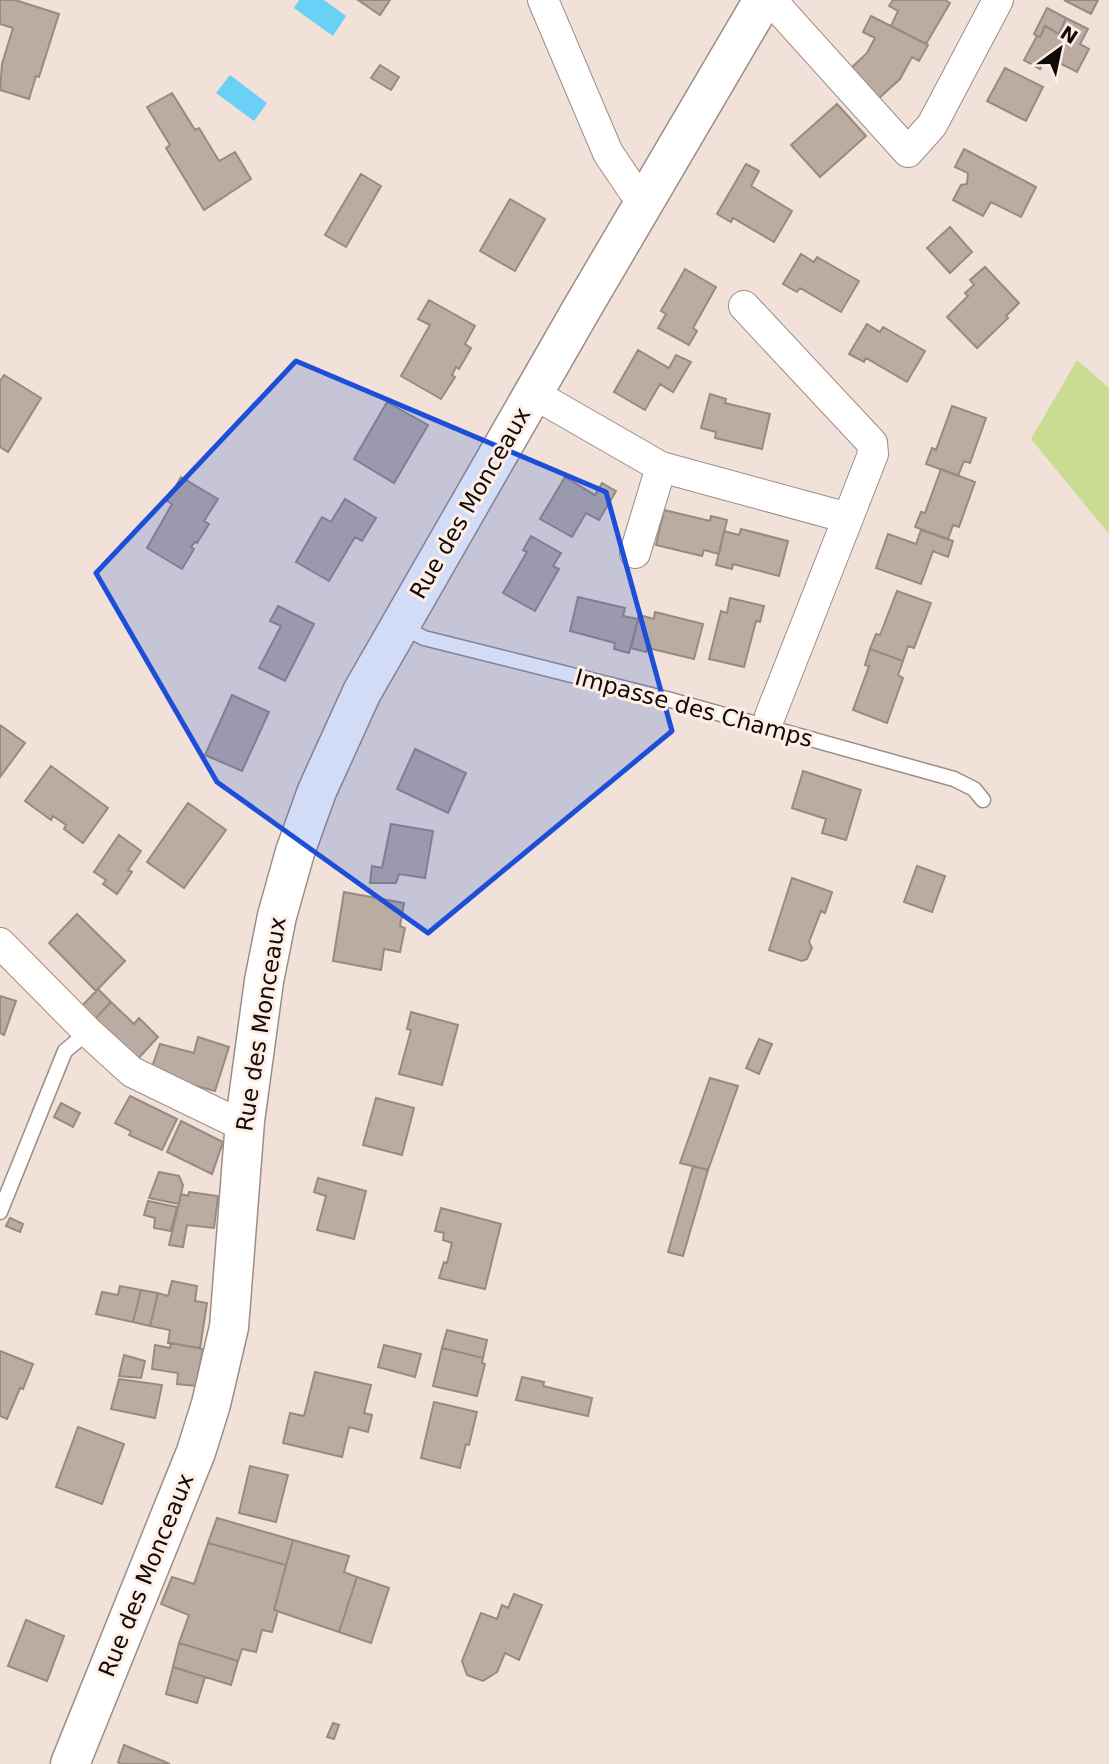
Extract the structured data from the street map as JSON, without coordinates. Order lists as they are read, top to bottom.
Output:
{
  "streets": {
    "main road": ["Rue des Monceaux"],
    "lane": ["Impasse des Champs"]
  },
  "crossings": [
    ["Rue des Monceaux", "Impasse des Champs"]
  ],
  "north": "top right"
}
